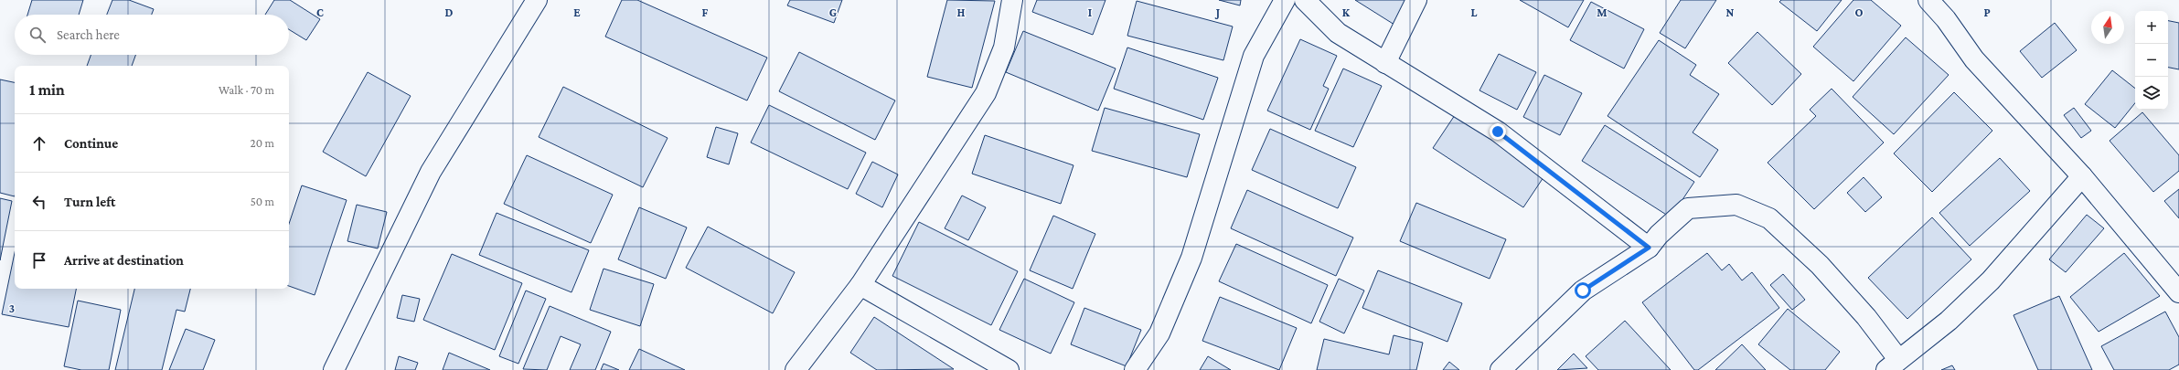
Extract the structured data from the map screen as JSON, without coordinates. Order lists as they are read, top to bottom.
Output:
{
  "north": "top",
  "page": {
    "map_buttons": ["+", "−"],
    "search": "Search here",
    "heading": ["1 min", "Walk · 70 m"],
    "list": [
      ["Continue", "20 m"],
      ["Turn left", "50 m"],
      "Arrive at destination"
    ]
  },
  "grid": {
    "columns": [
      "C",
      "D",
      "E",
      "F",
      "G",
      "H",
      "I",
      "J",
      "K",
      "L",
      "M",
      "N",
      "O",
      "P"
    ],
    "rows": ["3"]
  }
}
